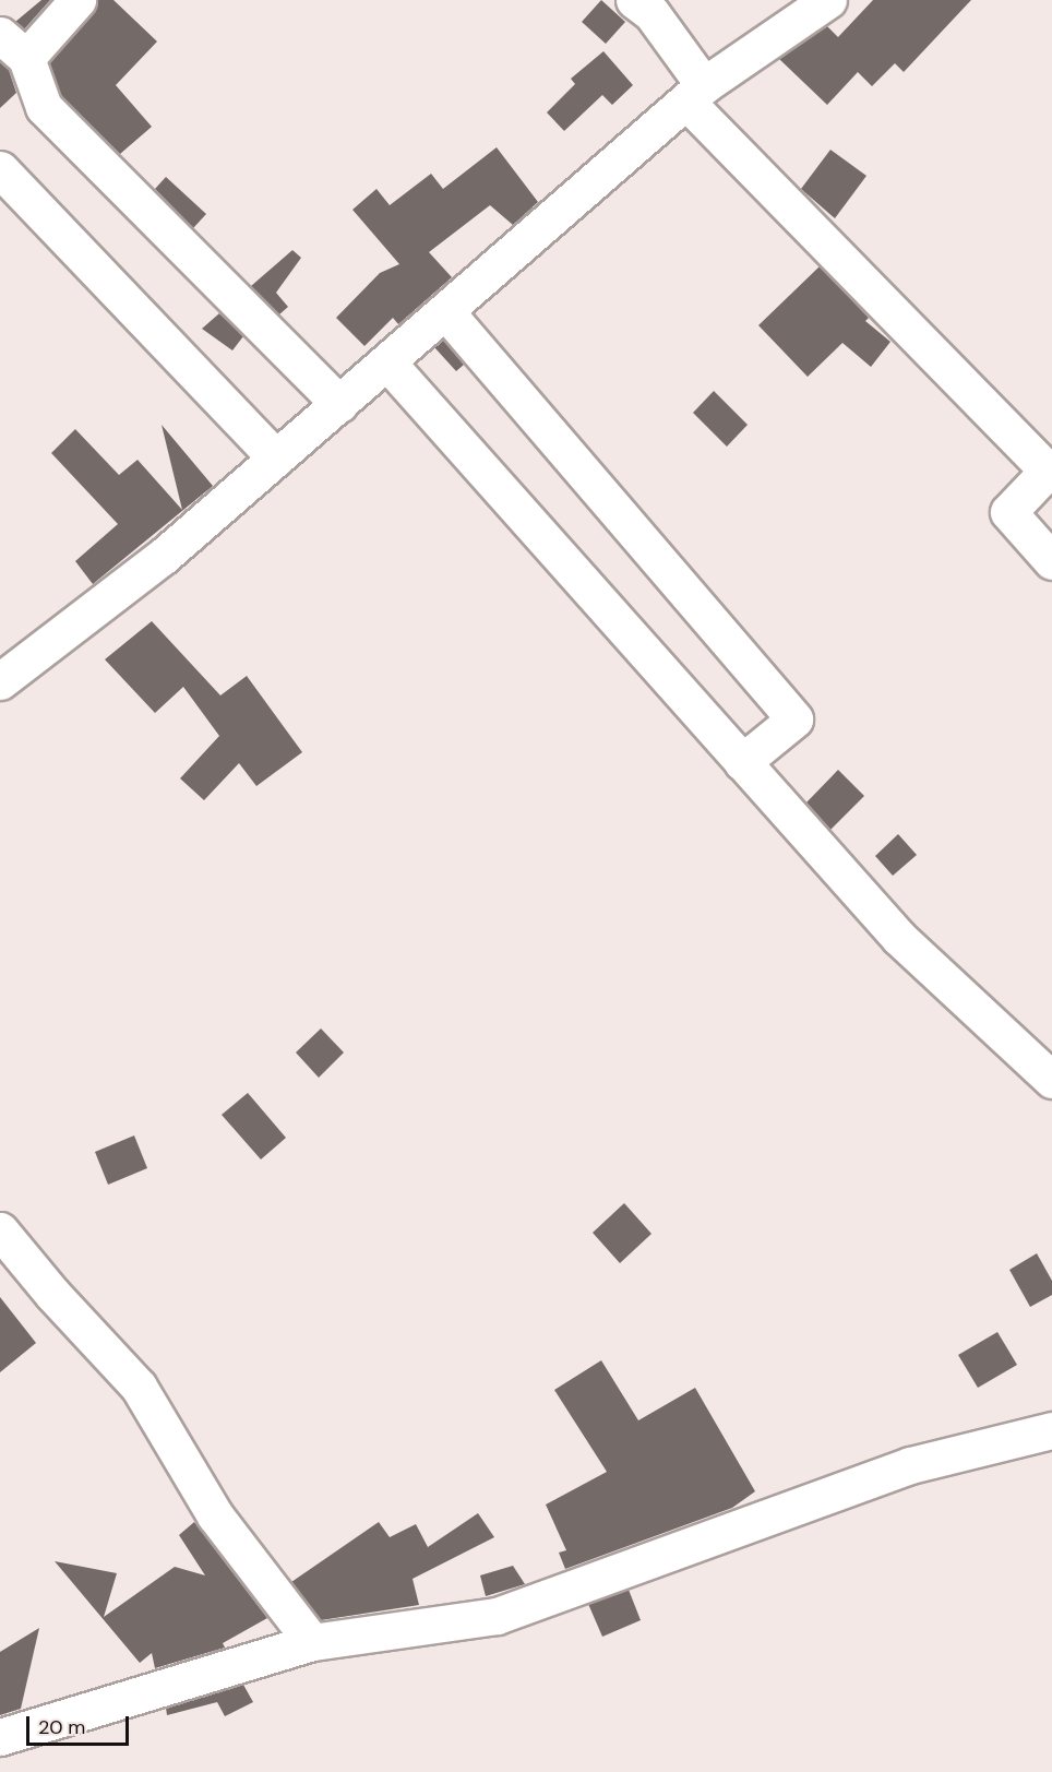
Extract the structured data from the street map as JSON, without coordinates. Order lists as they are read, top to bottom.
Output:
{
  "scale_bar": "20 m"
}
